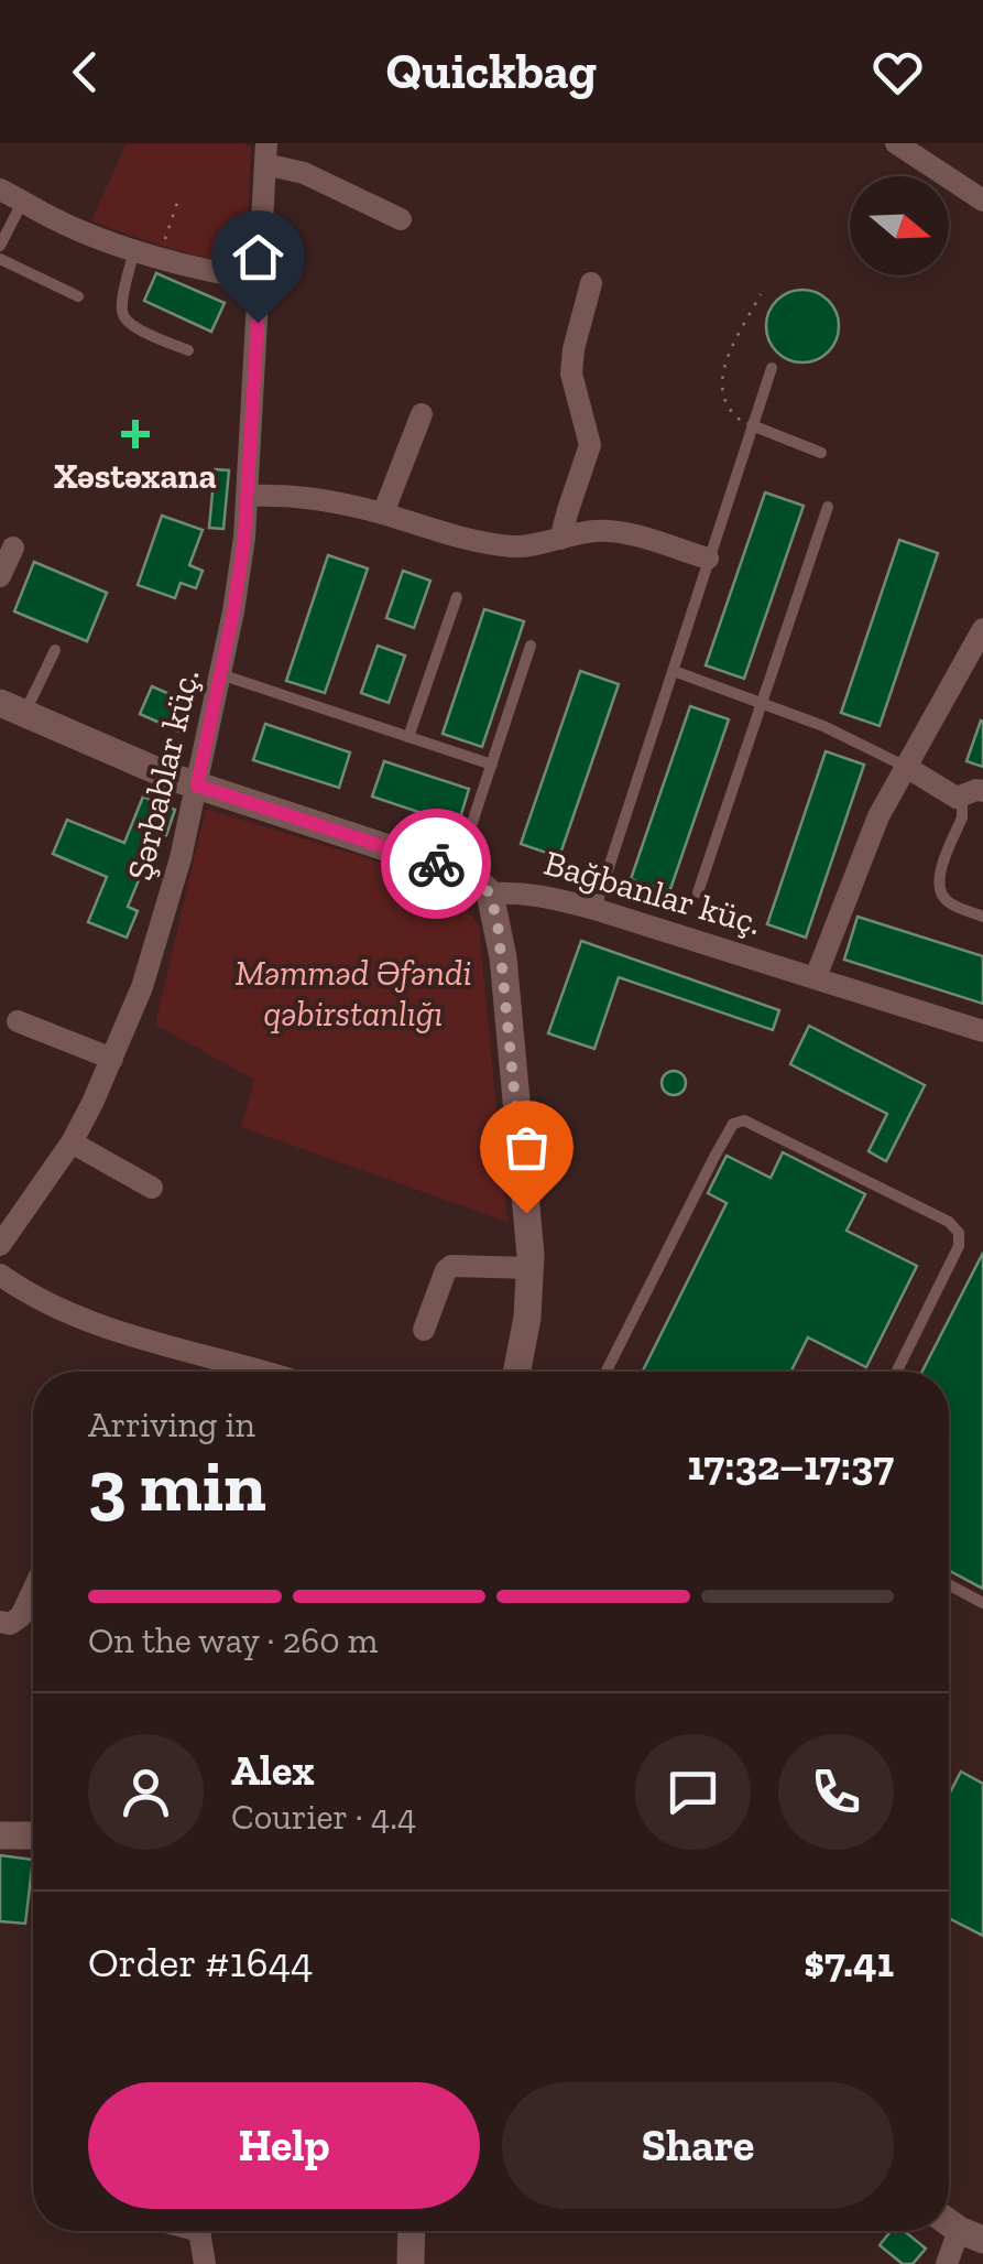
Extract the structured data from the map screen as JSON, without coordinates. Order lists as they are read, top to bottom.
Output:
{
  "streets": {
    "street": ["Şərbablar küç.", "Bağbanlar küç."]
  },
  "crossings": [
    ["Şərbablar küç.", "Bağbanlar küç."]
  ],
  "parks": ["Məmməd Əfəndi qəbirstanlığı"],
  "places": {
    "health": ["Xəstəxana"]
  },
  "north": "right",
  "page": {
    "header": "Quickbag",
    "heading": ["3 min", "Arriving in", "17:32–17:37"],
    "panel": [
      "Alex",
      "Courier · 4.4",
      "Order #1644",
      "$7.41"
    ],
    "bar": "On the way · 260 m",
    "buttons": ["Help", "Share"]
  }
}
